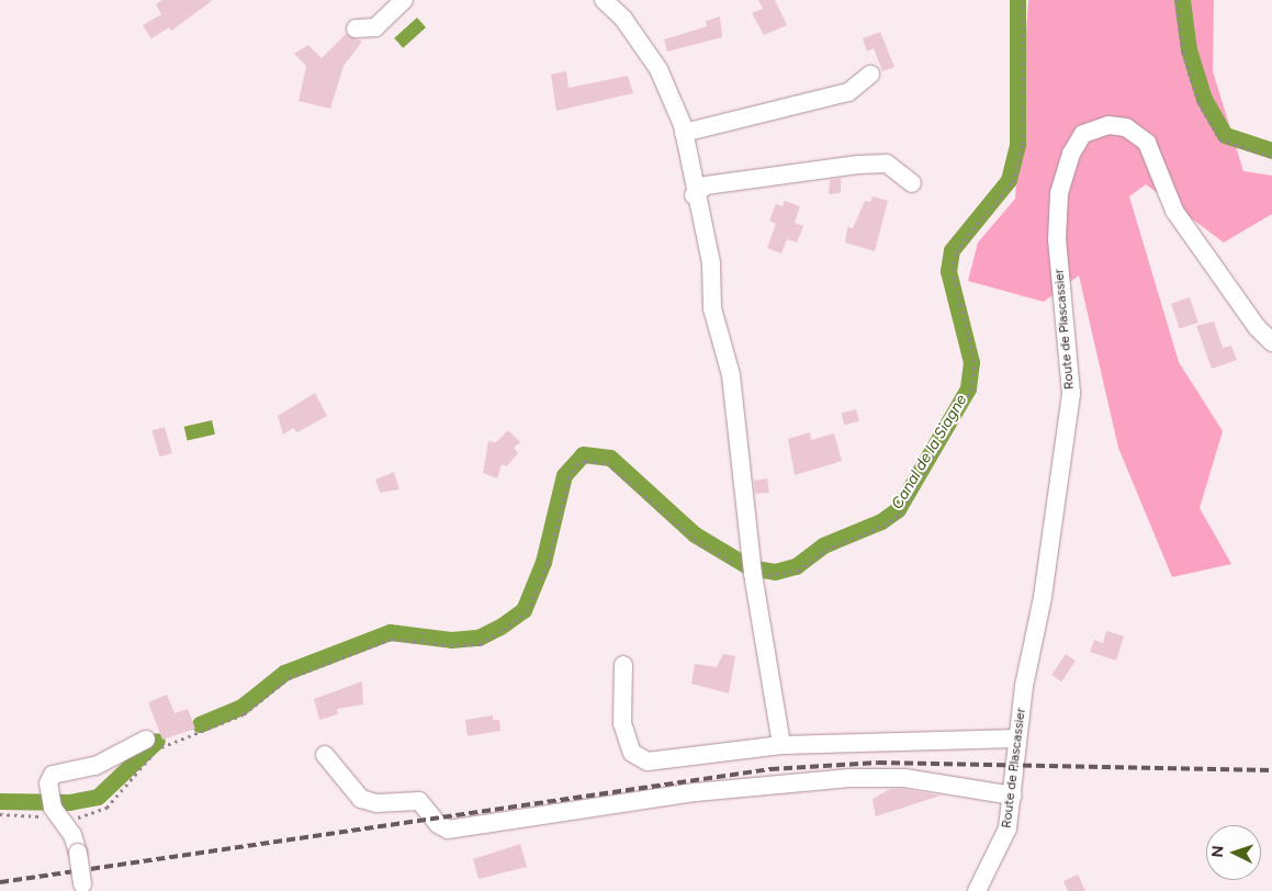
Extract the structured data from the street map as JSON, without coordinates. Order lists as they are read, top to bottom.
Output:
{
  "streets": {
    "street": ["Route de Plascassier"]
  },
  "water": ["Canal de la Siagne"],
  "north": "left"
}
